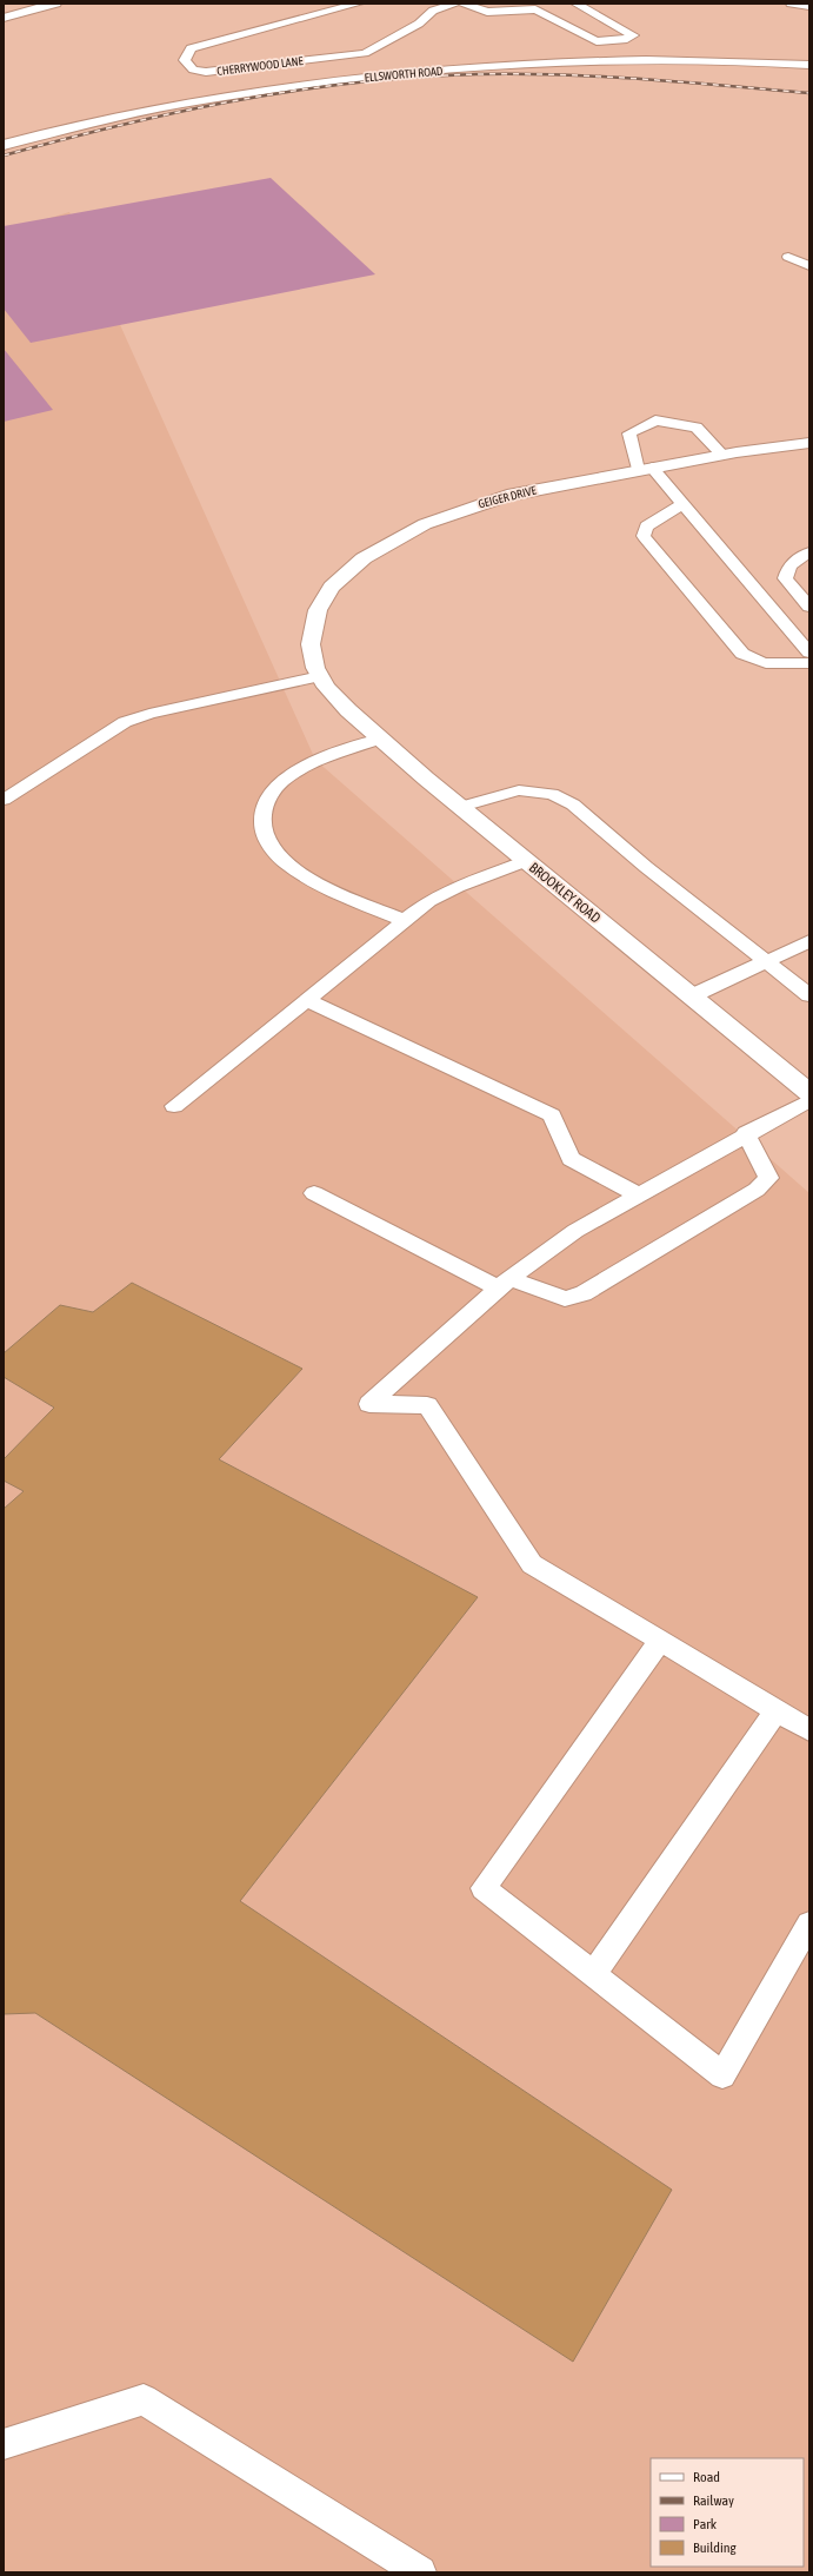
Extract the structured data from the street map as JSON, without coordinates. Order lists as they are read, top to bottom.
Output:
{
  "streets": {
    "street": ["ELLSWORTH ROAD", "GEIGER DRIVE", "BROOKLEY ROAD"],
    "lane": ["CHERRYWOOD LANE"]
  },
  "crossings": [
    ["GEIGER DRIVE", "BROOKLEY ROAD"]
  ],
  "legend": [
    "Road",
    "Railway",
    "Park",
    "Building"
  ]
}
